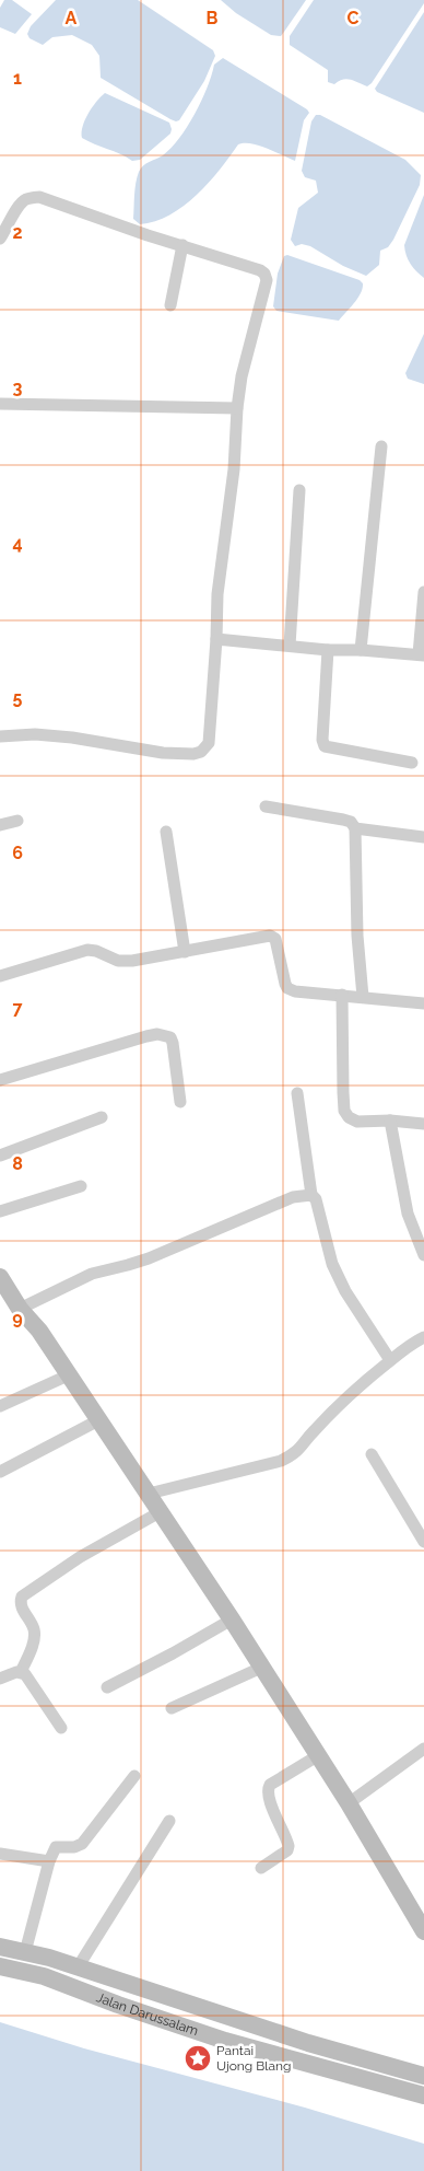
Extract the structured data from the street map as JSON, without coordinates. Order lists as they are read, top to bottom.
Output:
{
  "streets": {
    "street": ["Jalan Darussalam"]
  },
  "places": {
    "place": ["Pantai Ujong Blang"]
  },
  "grid": {
    "columns": ["A", "B", "C"],
    "rows": [
      "1",
      "2",
      "3",
      "4",
      "5",
      "6",
      "7",
      "8",
      "9"
    ]
  }
}
